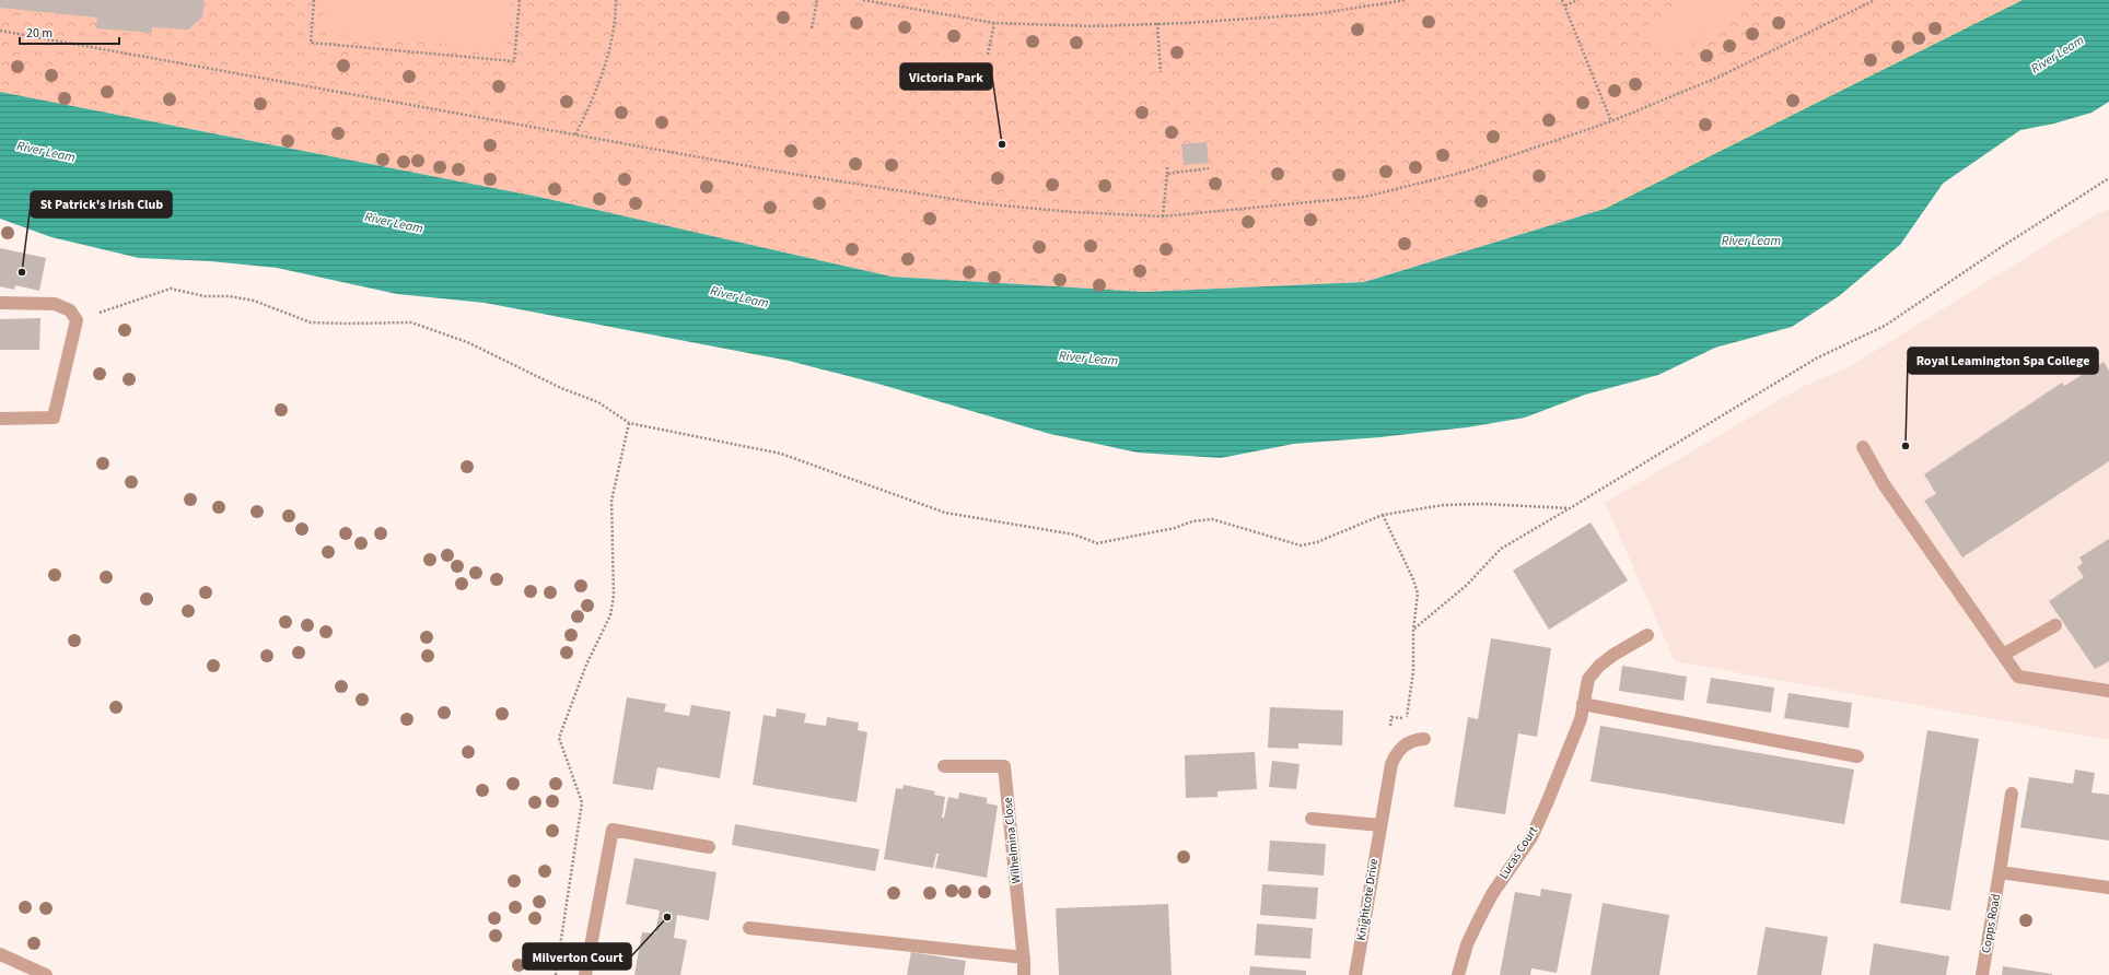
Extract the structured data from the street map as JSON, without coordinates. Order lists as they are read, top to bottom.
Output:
{
  "streets": {
    "street": [
      "Wilhelmina Close",
      "Lucas Court",
      "Knightcote Drive",
      "Copps Road"
    ]
  },
  "water": ["River Leam"],
  "places": [
    "Victoria Park",
    "St Patrick's Irish Club",
    "Royal Leamington Spa College",
    "Milverton Court"
  ],
  "scale_bar": "20 m"
}
